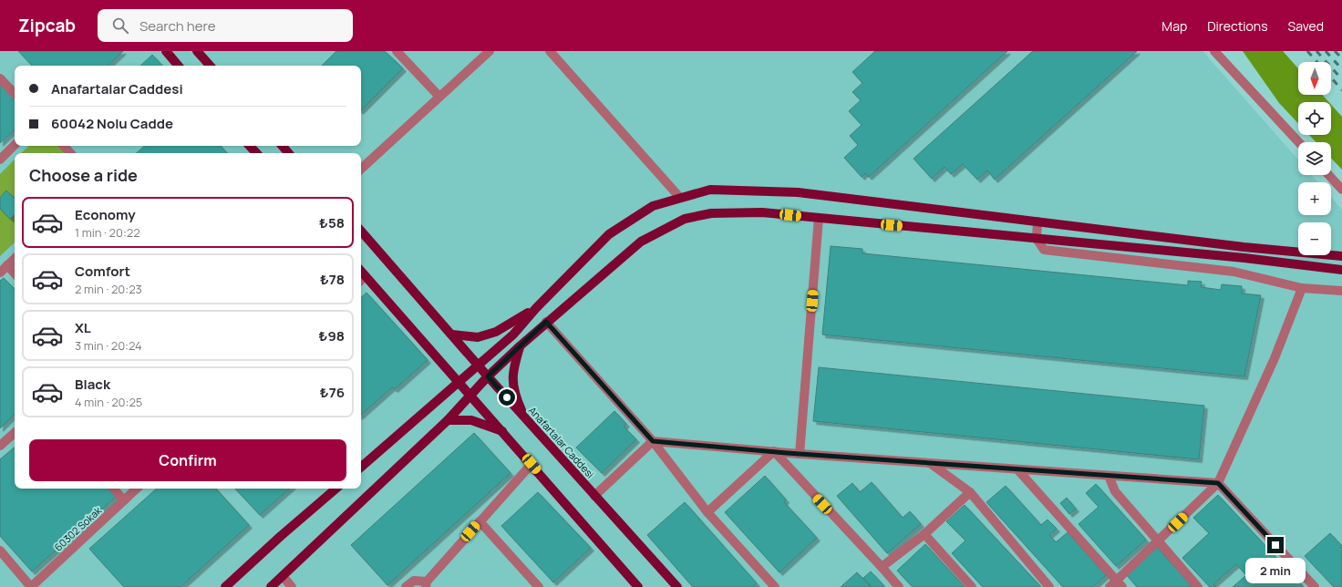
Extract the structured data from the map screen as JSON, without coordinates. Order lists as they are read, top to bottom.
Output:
{
  "streets": {
    "main road": ["Anafartalar Caddesi"],
    "street": ["60302 Sokak"]
  },
  "north": "bottom",
  "page": {
    "header": "Zipcab",
    "search": "Search here",
    "nav": ["Map", "Directions", "Saved"],
    "map_buttons": ["+", "−"],
    "banner": ["Anafartalar Caddesi", "60042 Nolu Cadde"],
    "heading": "Choose a ride",
    "list": [
      {
        "name": "Economy",
        "note": "1 min · 20:22",
        "value": "₺58"
      },
      {
        "name": "Comfort",
        "note": "2 min · 20:23",
        "value": "₺78"
      },
      {
        "name": "XL",
        "note": "3 min · 20:24",
        "value": "₺98"
      },
      {
        "name": "Black",
        "note": "4 min · 20:25",
        "value": "₺76"
      }
    ],
    "buttons": "Confirm",
    "bubble": "2 min"
  }
}
